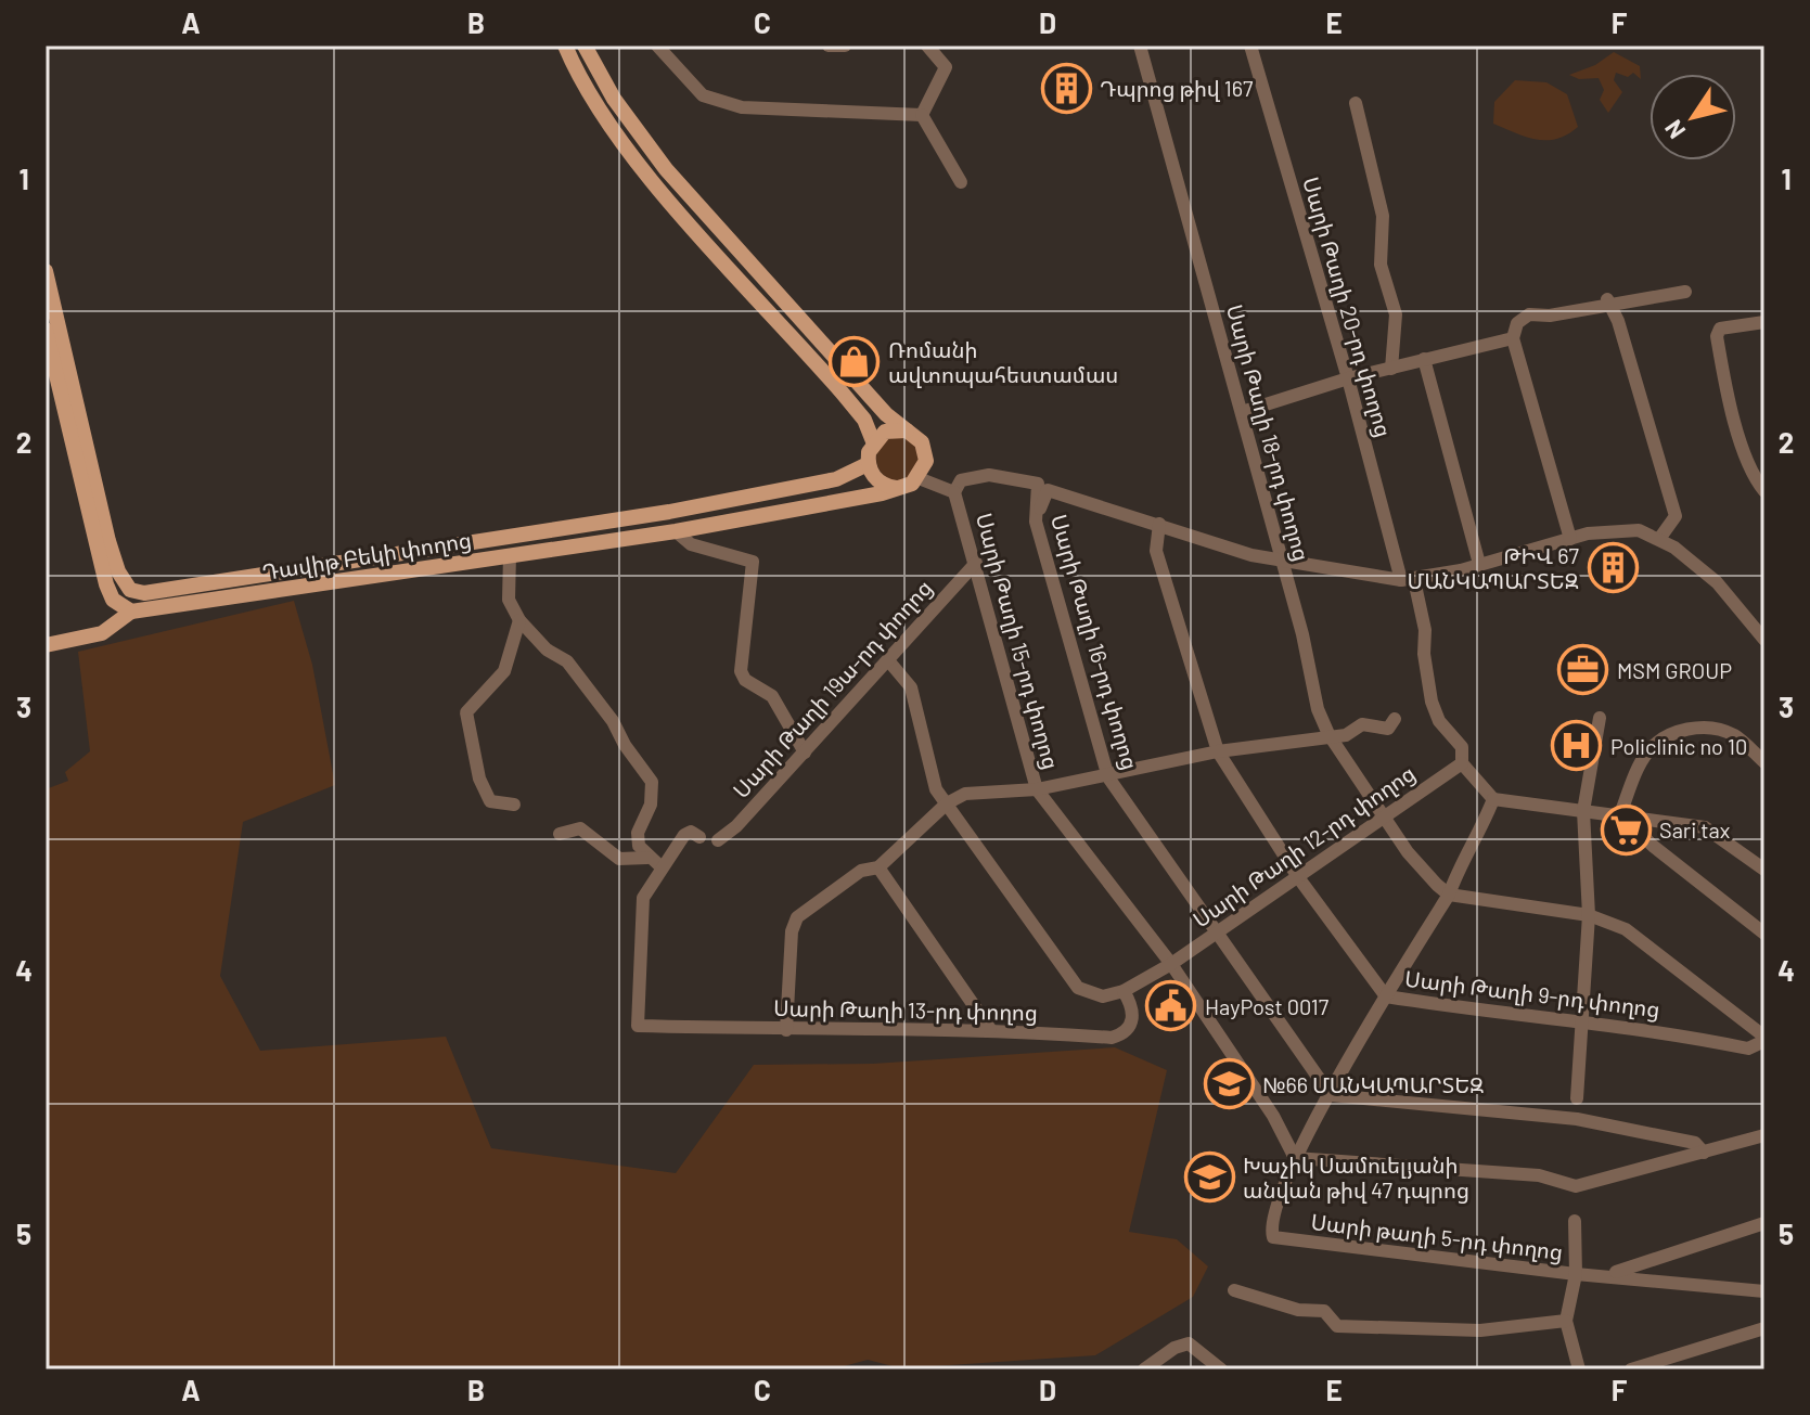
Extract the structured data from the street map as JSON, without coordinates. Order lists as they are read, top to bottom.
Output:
{
  "streets": {
    "main road": ["Դավիթ Բեկի փողոց"],
    "street": [
      "Սարի Թաղի 20-րդ փողոց",
      "Սարի Թաղի 18-րդ փողոց",
      "Սարի Թաղի 15-րդ փողոց",
      "Սարի Թաղի 16-րդ փողոց",
      "Սարի Թաղի 19ա-րդ փողոց",
      "Սարի Թաղի 12-րդ փողոց",
      "Սարի Թաղի 9-րդ փողոց",
      "Սարի Թաղի 13-րդ փողոց",
      "Սարի թաղի 5-րդ փողոց"
    ]
  },
  "crossings": [
    ["Սարի Թաղի 20-րդ փողոց", "Սարի Թաղի 12-րդ փողոց"],
    ["Սարի Թաղի 18-րդ փողոց", "Սարի Թաղի 12-րդ փողոց"],
    ["Սարի Թաղի 15-րդ փողոց", "Սարի Թաղի 16-րդ փողոց"],
    ["Սարի Թաղի 15-րդ փողոց", "Սարի Թաղի 19ա-րդ փողոց"],
    ["Սարի Թաղի 15-րդ փողոց", "Սարի Թաղի 12-րդ փողոց"],
    ["Սարի Թաղի 15-րդ փողոց", "Սարի թաղի 5-րդ փողոց"],
    ["Սարի Թաղի 16-րդ փողոց", "Սարի Թաղի 12-րդ փողոց"],
    ["Սարի Թաղի 12-րդ փողոց", "Սարի Թաղի 9-րդ փողոց"],
    ["Սարի Թաղի 12-րդ փողոց", "Սարի Թաղի 13-րդ փողոց"]
  ],
  "places": {
    "building": ["Դպրոց թիվ 167", "ԹԻՎ 67 ՄԱՆԿԱՊԱՐՏԵԶ"],
    "shop": ["Ռոմանի ավտոպահեստամաս"],
    "office": ["MSM GROUP"],
    "hospital": ["Policlinic no 10"],
    "supermarket": ["Sari tax"],
    "public building": ["HayPost 0017"],
    "school or university": ["№66 ՄԱՆԿԱՊԱՐՏԵԶ", "Խաչիկ Սամուելյանի անվան թիվ 47 դպրոց"]
  },
  "north": "bottom left",
  "grid": {
    "columns": [
      "A",
      "B",
      "C",
      "D",
      "E",
      "F"
    ],
    "rows": [
      "1",
      "2",
      "3",
      "4",
      "5"
    ]
  }
}
